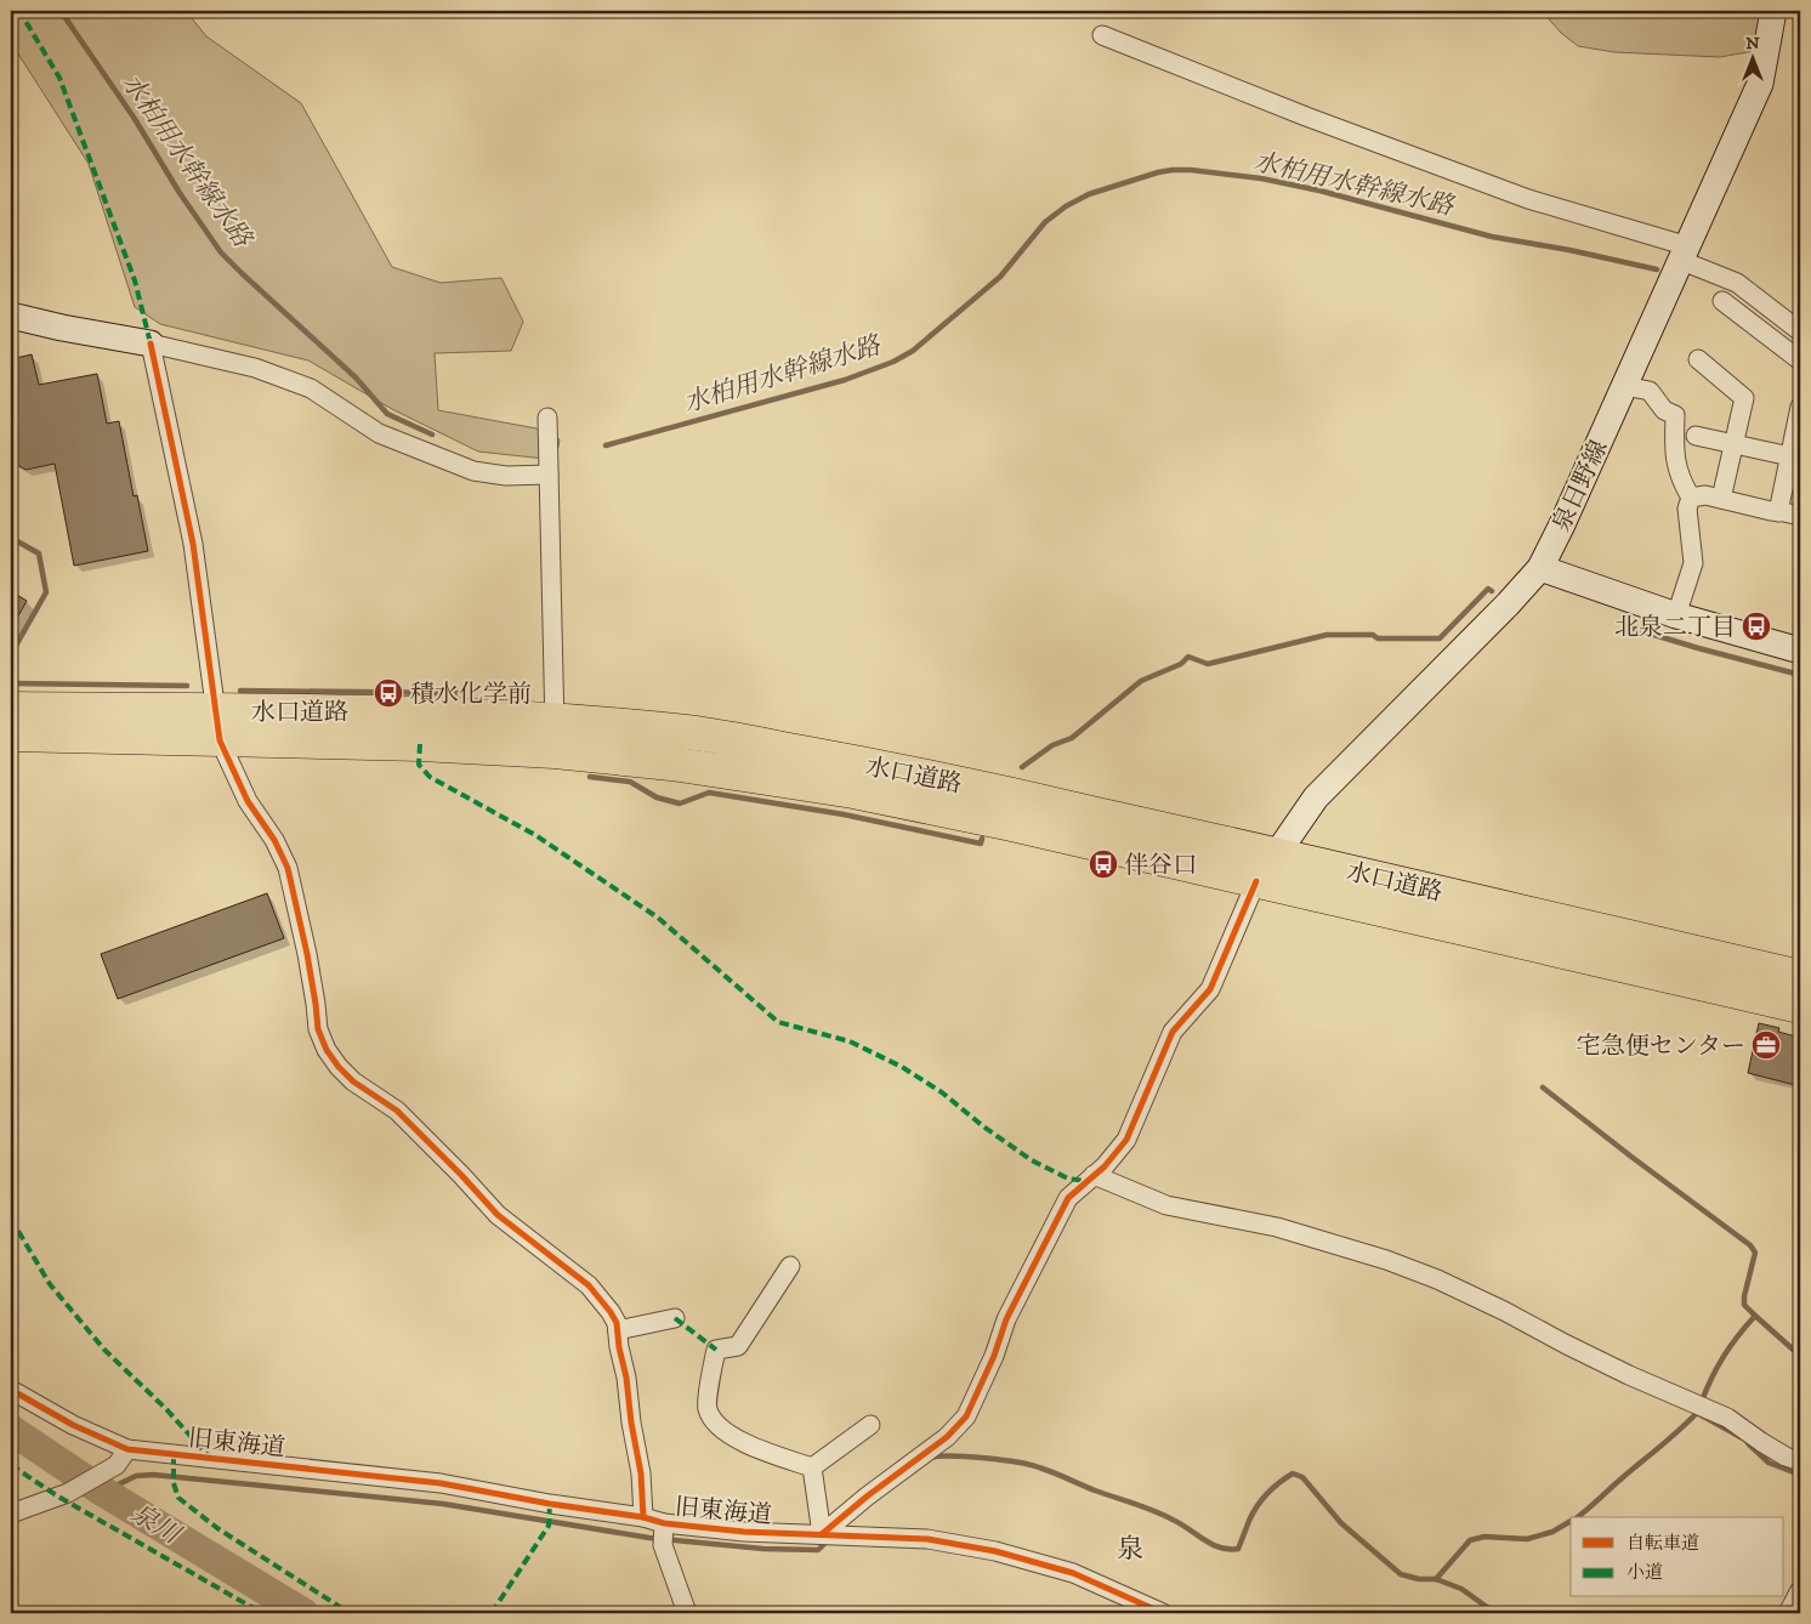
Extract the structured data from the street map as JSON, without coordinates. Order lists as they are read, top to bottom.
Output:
{
  "streets": {
    "highway": ["水口道路"],
    "main road": ["泉日野線"],
    "street": ["旧東海道"]
  },
  "crossings": [
    ["泉日野線", "水口道路"]
  ],
  "districts": ["泉"],
  "water": ["水柏用水幹線水路", "泉川"],
  "places": {
    "bus stop": ["北泉二丁目", "積水化学前", "伴谷口"],
    "office": ["宅急便センター"]
  },
  "legend": ["自転車道", "小道"],
  "north": "top"
}
